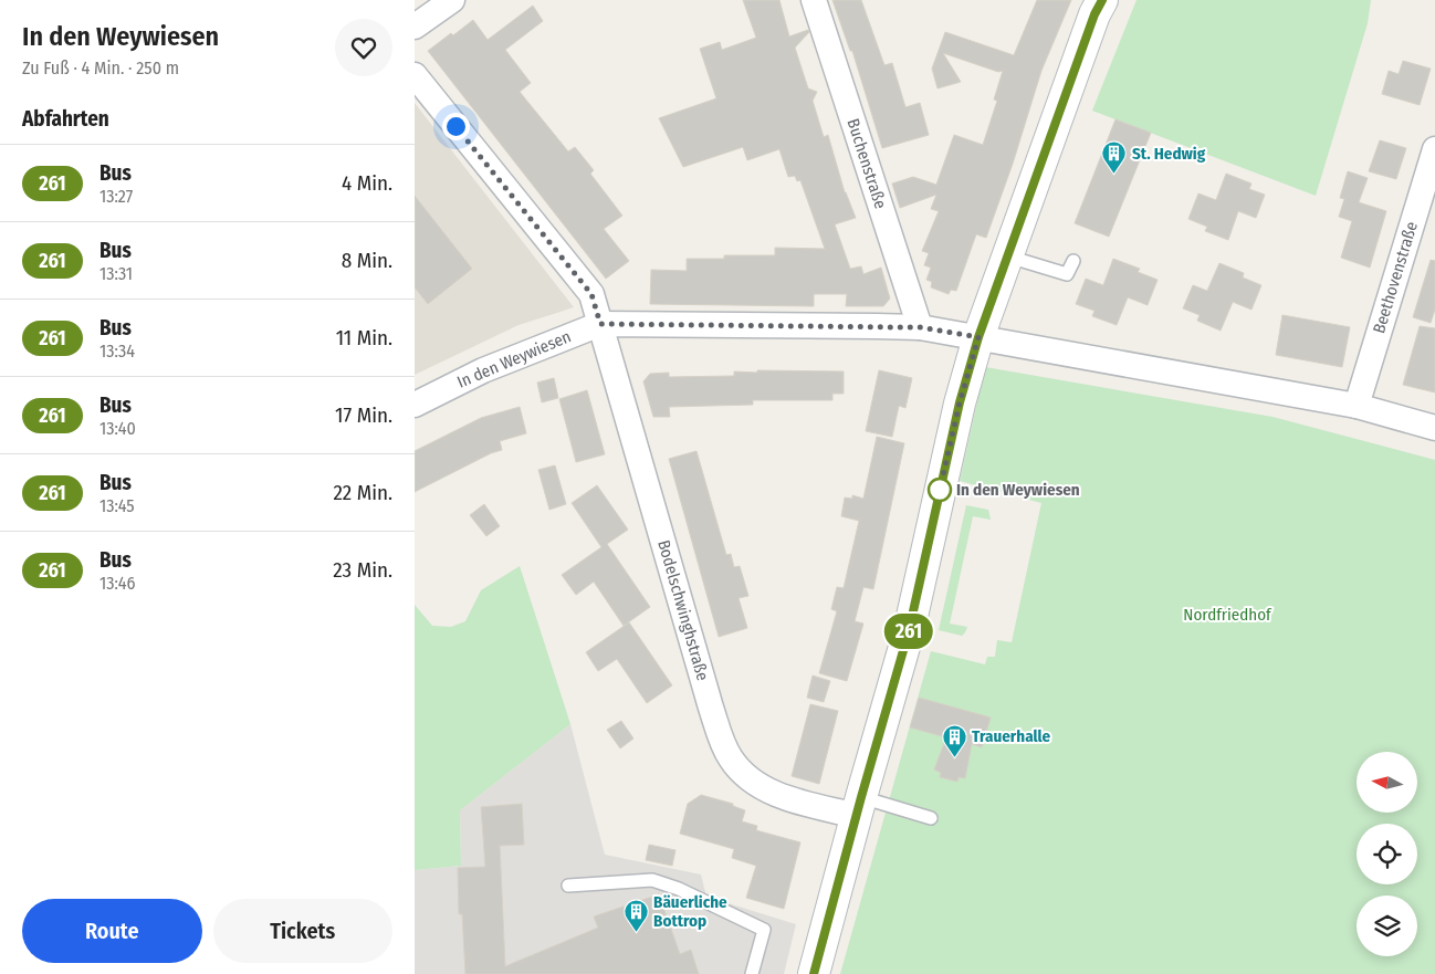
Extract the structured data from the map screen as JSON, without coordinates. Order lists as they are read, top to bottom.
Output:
{
  "streets": {
    "street": [
      "Buchenstraße",
      "Beethovenstraße",
      "In den Weywiesen",
      "Bodelschwinghstraße"
    ]
  },
  "crossings": [
    ["Buchenstraße", "In den Weywiesen"],
    ["Beethovenstraße", "In den Weywiesen"],
    ["In den Weywiesen", "Bodelschwinghstraße"]
  ],
  "parks": ["Nordfriedhof"],
  "places": {
    "building": ["St. Hedwig", "Trauerhalle", "Bäuerliche Bottrop"],
    "other": ["In den Weywiesen"]
  },
  "lines": ["bus line 261"],
  "north": "left",
  "page": {
    "heading": [
      ["In den Weywiesen", "Zu Fuß · 4 Min. · 250 m"],
      "Abfahrten"
    ],
    "on_map": "261",
    "list": [
      {
        "mark": "261",
        "name": "Bus",
        "note": "13:27",
        "value": "4 Min."
      },
      {
        "mark": "261",
        "name": "Bus",
        "note": "13:31",
        "value": "8 Min."
      },
      {
        "mark": "261",
        "name": "Bus",
        "note": "13:34",
        "value": "11 Min."
      },
      {
        "mark": "261",
        "name": "Bus",
        "note": "13:40",
        "value": "17 Min."
      },
      {
        "mark": "261",
        "name": "Bus",
        "note": "13:45",
        "value": "22 Min."
      },
      {
        "mark": "261",
        "name": "Bus",
        "note": "13:46",
        "value": "23 Min."
      }
    ],
    "buttons": ["Route", "Tickets"]
  }
}
